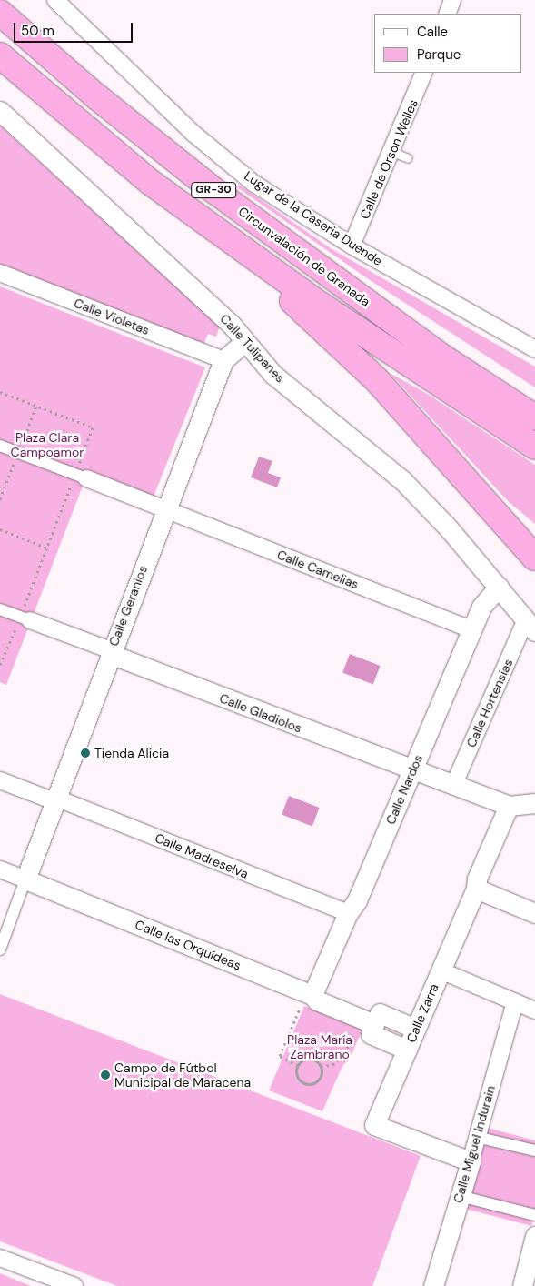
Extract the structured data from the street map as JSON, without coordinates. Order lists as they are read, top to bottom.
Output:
{
  "streets": {
    "highway": ["GR-30", "Circunvalación de Granada"],
    "street": [
      "Calle de Orson Welles",
      "Lugar de la Caseria Duende",
      "Calle Violetas",
      "Calle Tulipanes",
      "Calle Camelias",
      "Calle Geranios",
      "Calle Hortensias",
      "Calle Gladiolos",
      "Calle Nardos",
      "Calle Madreselva",
      "Calle las Orquídeas",
      "Calle Zarra",
      "Calle Miguel Indurain"
    ]
  },
  "crossings": [
    ["Calle de Orson Welles", "Lugar de la Caseria Duende"],
    ["Calle Violetas", "Calle Geranios"],
    ["Calle Tulipanes", "Calle Geranios"],
    ["Calle Tulipanes", "Calle Hortensias"],
    ["Calle Tulipanes", "Calle Nardos"],
    ["Calle Camelias", "Calle Geranios"],
    ["Calle Camelias", "Calle Nardos"],
    ["Calle Geranios", "Calle Gladiolos"],
    ["Calle Geranios", "Calle Madreselva"],
    ["Calle Geranios", "Calle las Orquídeas"],
    ["Calle Hortensias", "Calle Gladiolos"],
    ["Calle Gladiolos", "Calle Nardos"],
    ["Calle Gladiolos", "Calle Zarra"],
    ["Calle Nardos", "Calle Madreselva"],
    ["Calle Nardos", "Calle las Orquídeas"],
    ["Calle Zarra", "Calle Miguel Indurain"]
  ],
  "parks": ["Plaza Clara Campoamor", "Plaza María Zambrano"],
  "places": ["Tienda Alicia", "Campo de Fútbol Municipal de Maracena"],
  "legend": ["Calle", "Parque"],
  "scale_bar": "50 m"
}
